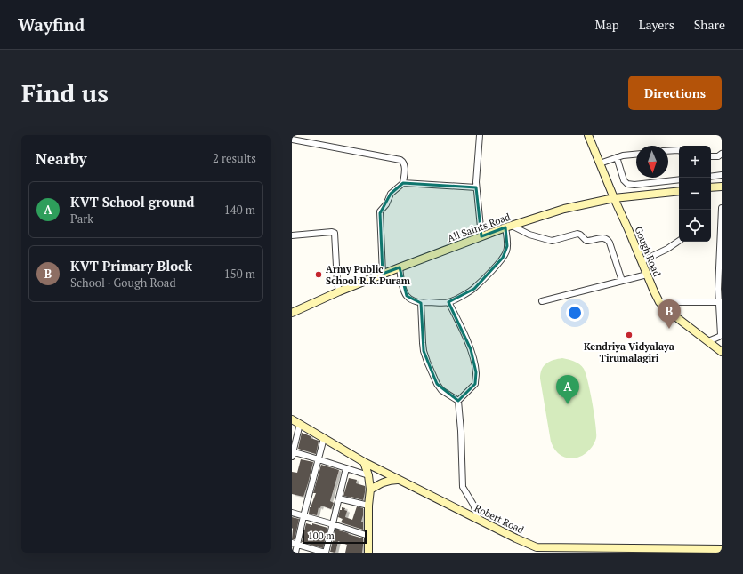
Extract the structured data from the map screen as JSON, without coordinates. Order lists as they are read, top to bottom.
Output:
{
  "streets": {
    "street": ["All Saints Road", "Gough Road", "Robert Road"]
  },
  "crossings": [
    ["All Saints Road", "Gough Road"]
  ],
  "places": ["Army Public School R.K.Puram", "Kendriya Vidyalaya Tirumalagiri"],
  "scale_bar": "100 m",
  "north": "bottom",
  "page": {
    "header": "Wayfind",
    "nav": ["Map", "Layers", "Share"],
    "buttons": "Directions",
    "title": "Find us",
    "heading": ["Nearby", "2 results"],
    "map_buttons": ["+", "−"],
    "list": [
      {
        "mark": "A",
        "name": "KVT School ground",
        "note": "Park",
        "value": "140 m"
      },
      {
        "mark": "B",
        "name": "KVT Primary Block",
        "note": "School · Gough Road",
        "value": "150 m"
      }
    ],
    "pins": ["B", "A"],
    "scale": "100 m"
  }
}
